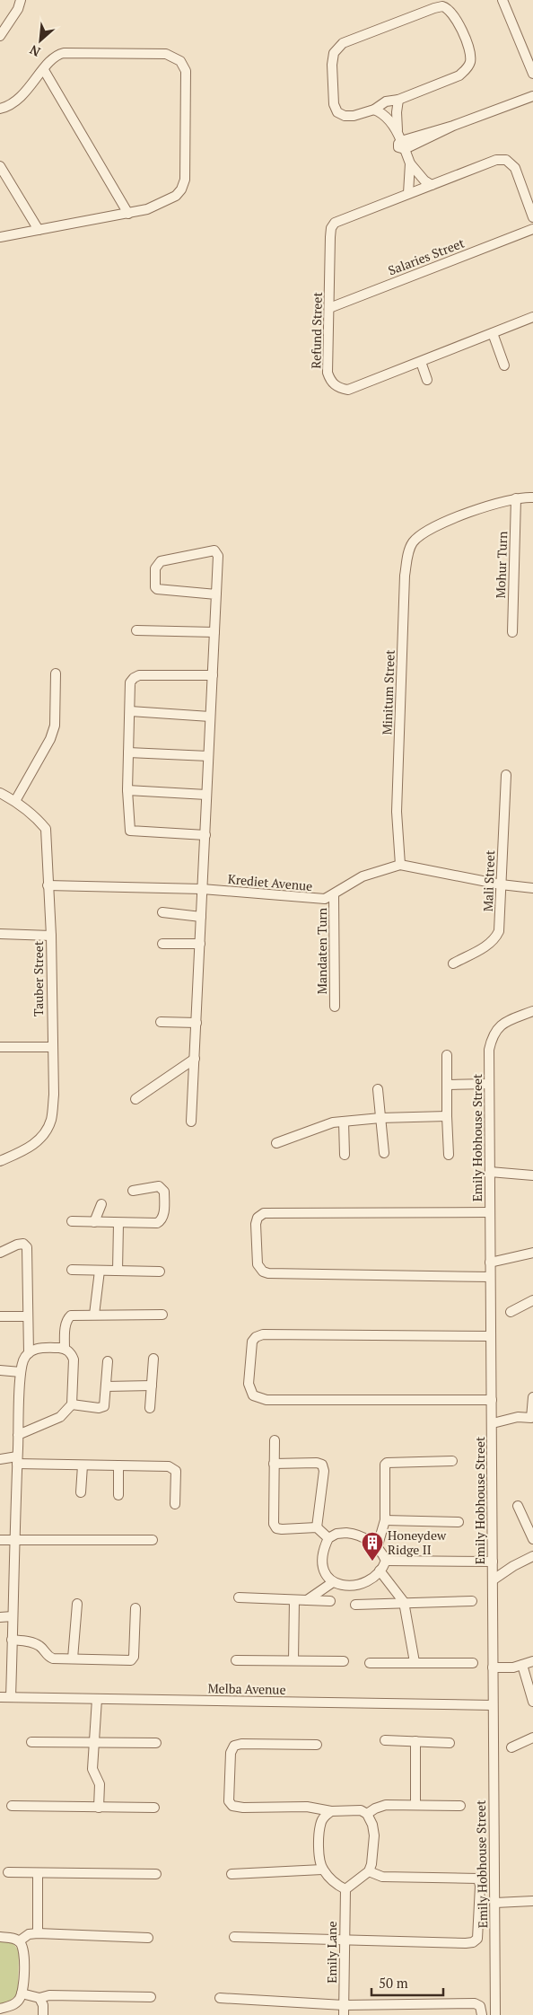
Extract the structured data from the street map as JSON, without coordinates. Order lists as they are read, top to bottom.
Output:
{
  "streets": {
    "street": [
      "Salaries Street",
      "Refund Street",
      "Mohur Turn",
      "Minitum Street",
      "Mali Street",
      "Krediet Avenue",
      "Mandaten Turn",
      "Tauber Street",
      "Emily Hobhouse Street",
      "Melba Avenue",
      "Emily Lane"
    ]
  },
  "crossings": [
    ["Salaries Street", "Refund Street"],
    ["Mohur Turn", "Minitum Street"],
    ["Minitum Street", "Krediet Avenue"],
    ["Mali Street", "Krediet Avenue"],
    ["Krediet Avenue", "Mandaten Turn"],
    ["Krediet Avenue", "Tauber Street"],
    ["Emily Hobhouse Street", "Melba Avenue"]
  ],
  "places": {
    "building": ["Honeydew Ridge II"]
  },
  "scale_bar": "50 m",
  "north": "bottom left"
}
